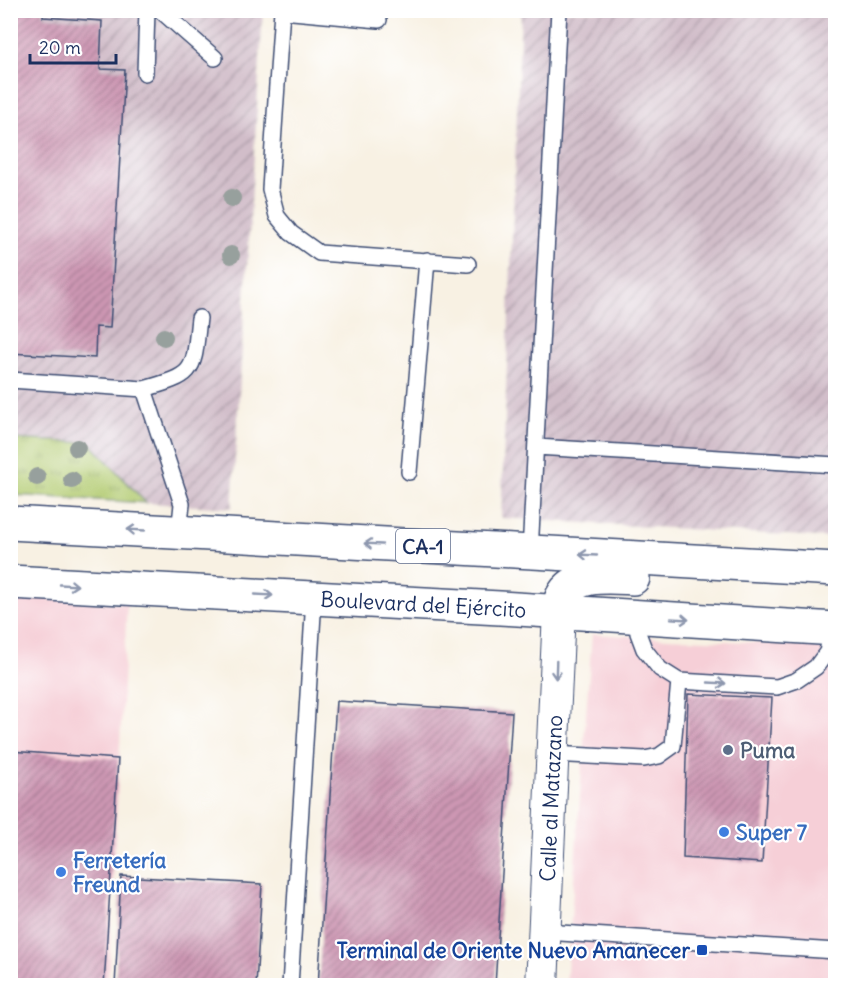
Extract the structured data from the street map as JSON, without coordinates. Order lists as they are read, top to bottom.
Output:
{
  "streets": {
    "highway": ["CA-1", "Boulevard del Ejército"],
    "street": ["Calle al Matazano"]
  },
  "crossings": [
    ["Boulevard del Ejército", "Calle al Matazano"]
  ],
  "one_way": ["Calle al Matazano"],
  "places": {
    "other": ["Puma", "Super 7", "Ferretería Freund"],
    "transit": ["Terminal de Oriente Nuevo Amanecer"]
  },
  "scale_bar": "20 m"
}
